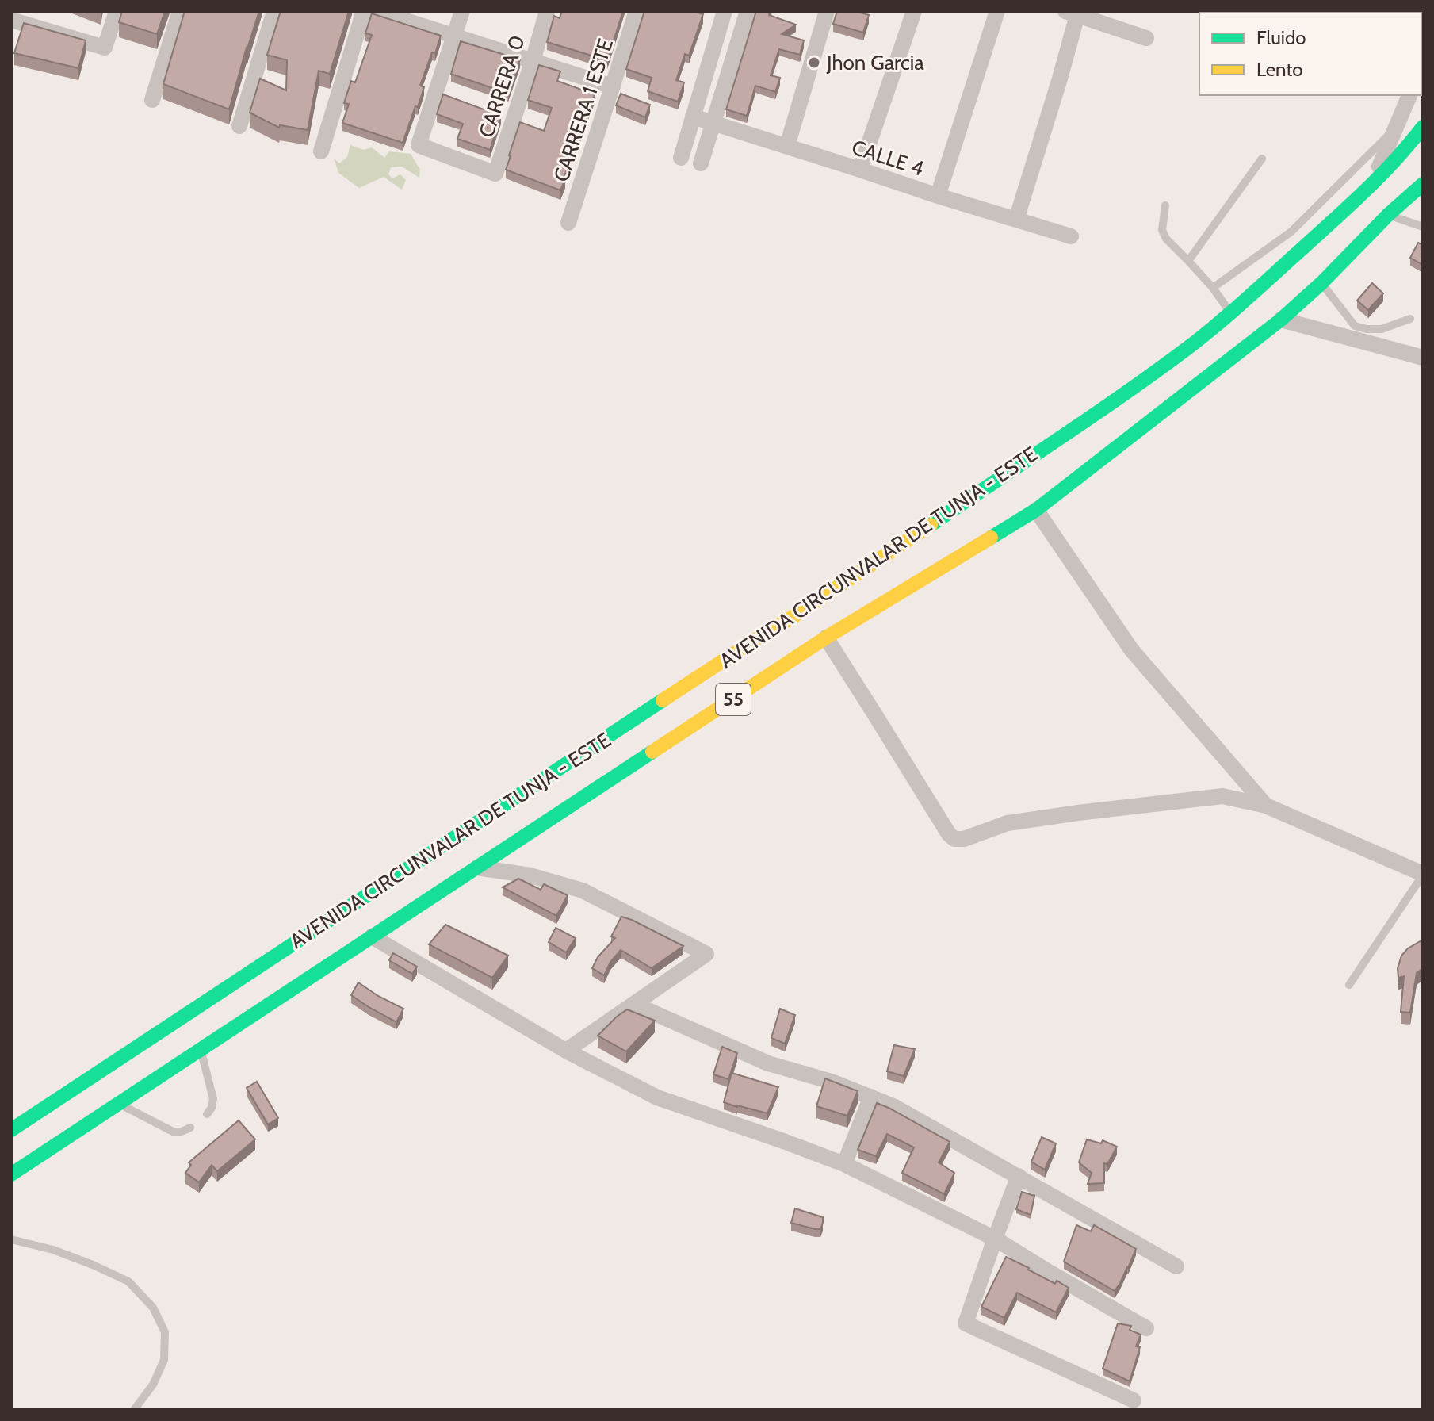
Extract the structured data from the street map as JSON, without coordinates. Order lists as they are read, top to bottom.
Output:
{
  "streets": {
    "highway": ["AVENIDA CIRCUNVALAR DE TUNJA - ESTE", "55"],
    "street": ["CARRERA 0", "CARRERA 1 ESTE", "CALLE 4"]
  },
  "places": ["Jhon Garcia"],
  "legend": ["Fluido", "Lento"]
}
